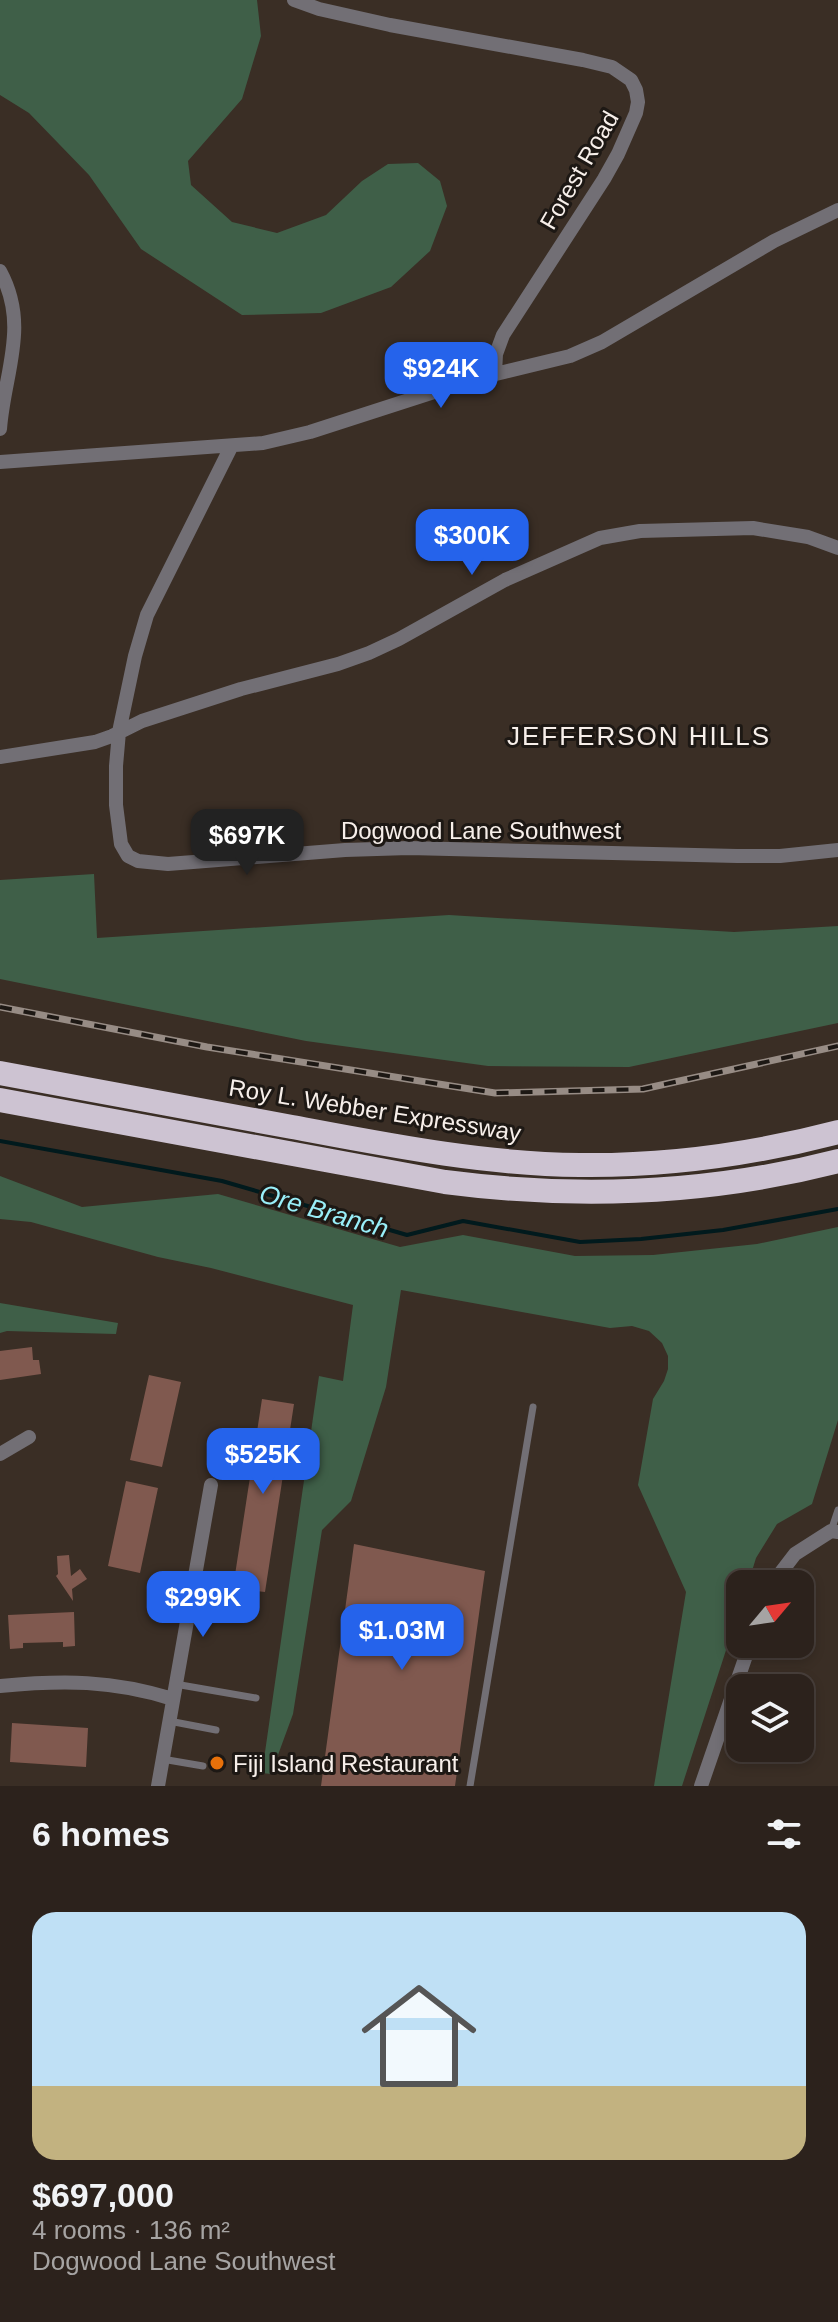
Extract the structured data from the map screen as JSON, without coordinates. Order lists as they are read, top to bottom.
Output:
{
  "streets": {
    "highway": ["Roy L. Webber Expressway"],
    "street": ["Forest Road", "Dogwood Lane Southwest"]
  },
  "districts": ["JEFFERSON HILLS"],
  "water": ["Ore Branch"],
  "places": ["Fiji Island Restaurant"],
  "north": "top right",
  "page": {
    "price": [
      "$924K",
      "$300K",
      "$697K",
      "$525K",
      "$299K",
      "$1.03M"
    ],
    "heading": "6 homes",
    "list": [
      {
        "name": "$697,000",
        "note": "4 rooms · 136 m² · Dogwood Lane Southwest"
      }
    ]
  }
}
